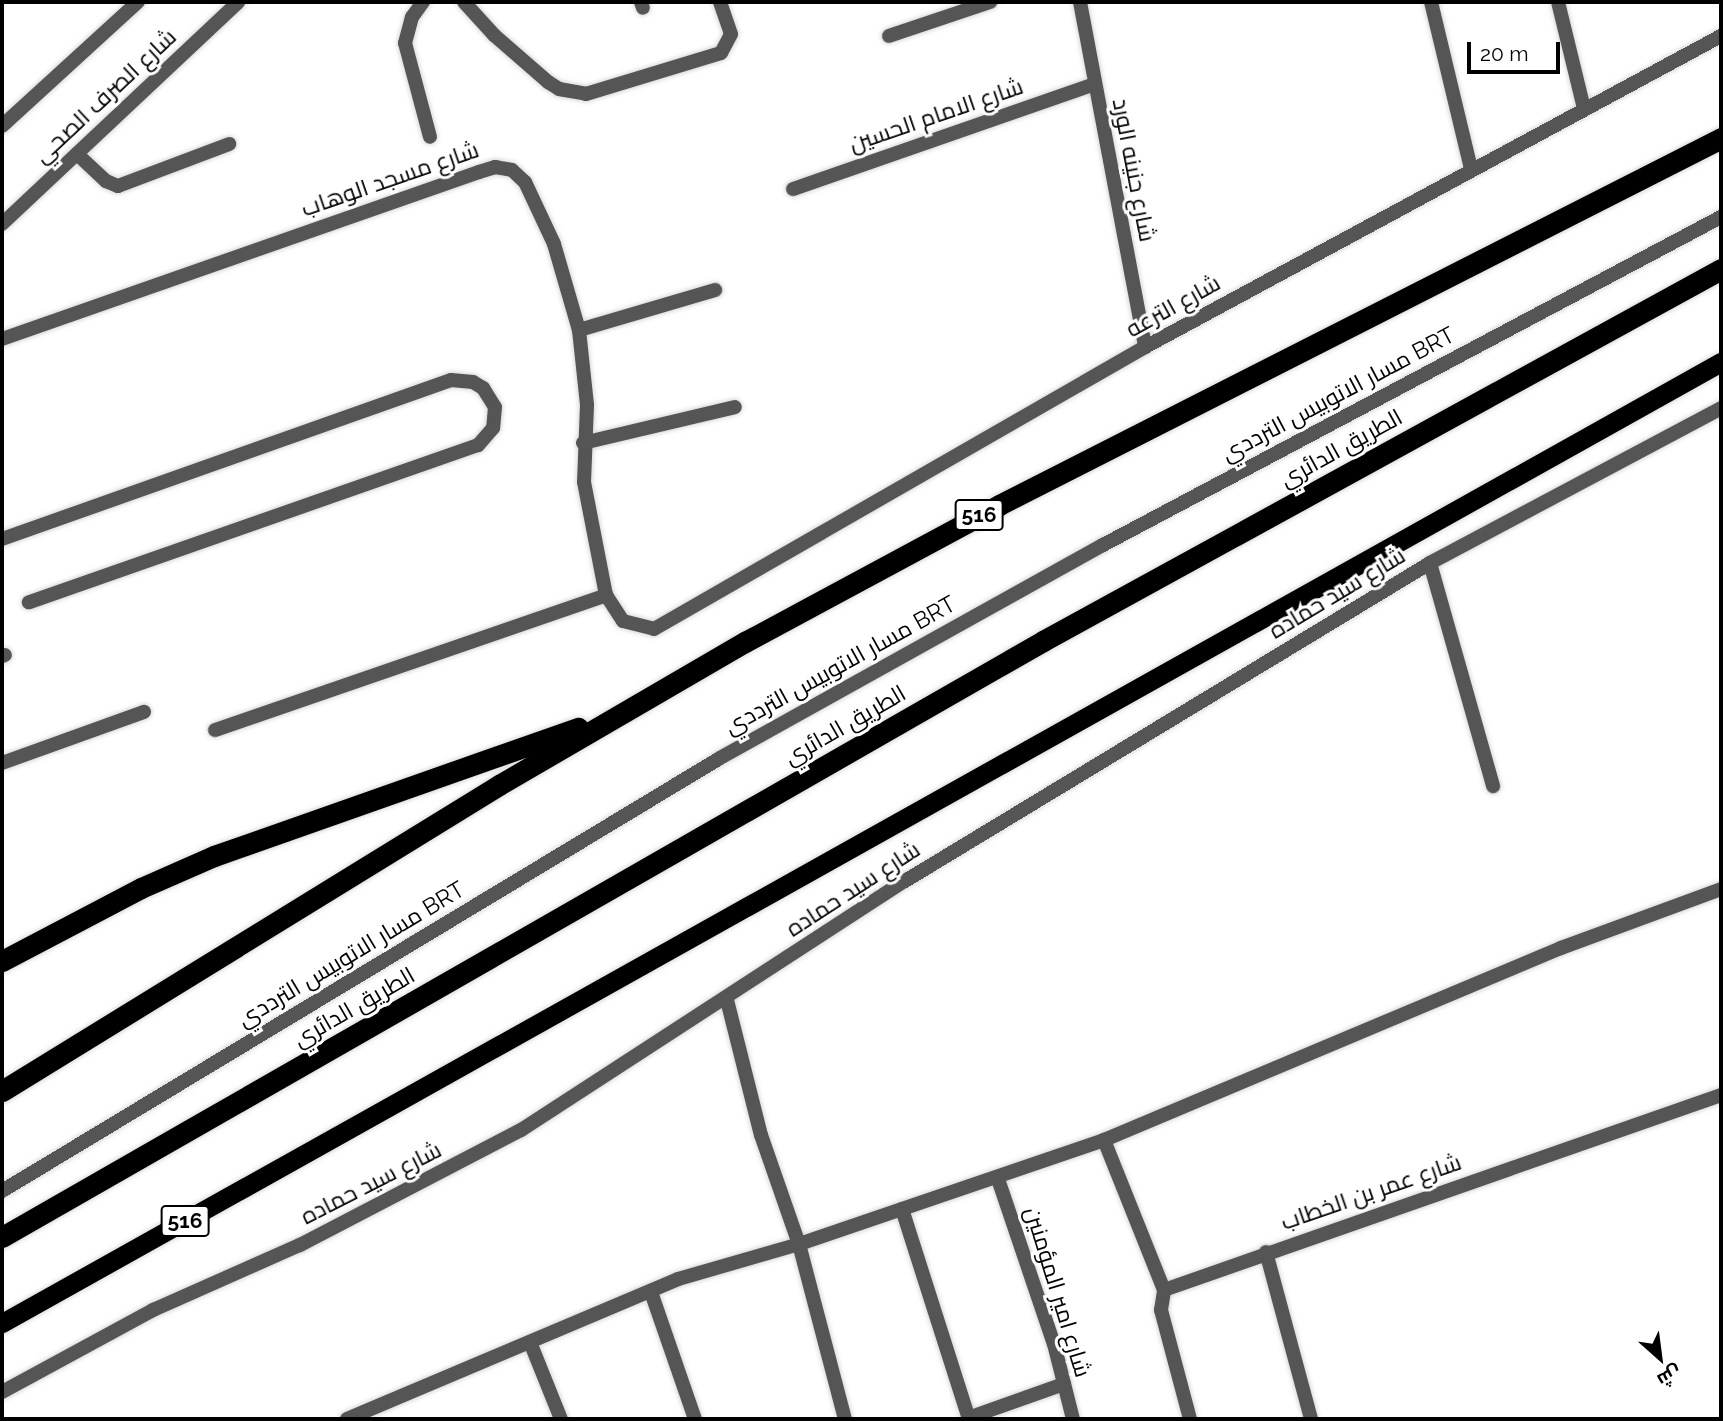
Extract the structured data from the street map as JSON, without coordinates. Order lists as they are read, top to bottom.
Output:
{
  "streets": {
    "highway": ["الطريق الدائري", "516"],
    "street": [
      "شارع الصرف الصحي",
      "شارع الامام الحسين",
      "شارع جنينه الورد",
      "شارع مسجد الوهاب",
      "شارع الترعه",
      "مسار الاتوبيس الترددي BRT",
      "شارع سيد حماده",
      "شارع عمر بن الخطاب",
      "شارع امير المؤمنين"
    ]
  },
  "crossings": [
    ["شارع الامام الحسين", "شارع جنينه الورد"],
    ["شارع جنينه الورد", "شارع الترعه"],
    ["شارع مسجد الوهاب", "شارع الترعه"]
  ],
  "scale_bar": "20 m",
  "north": "bottom right"
}
